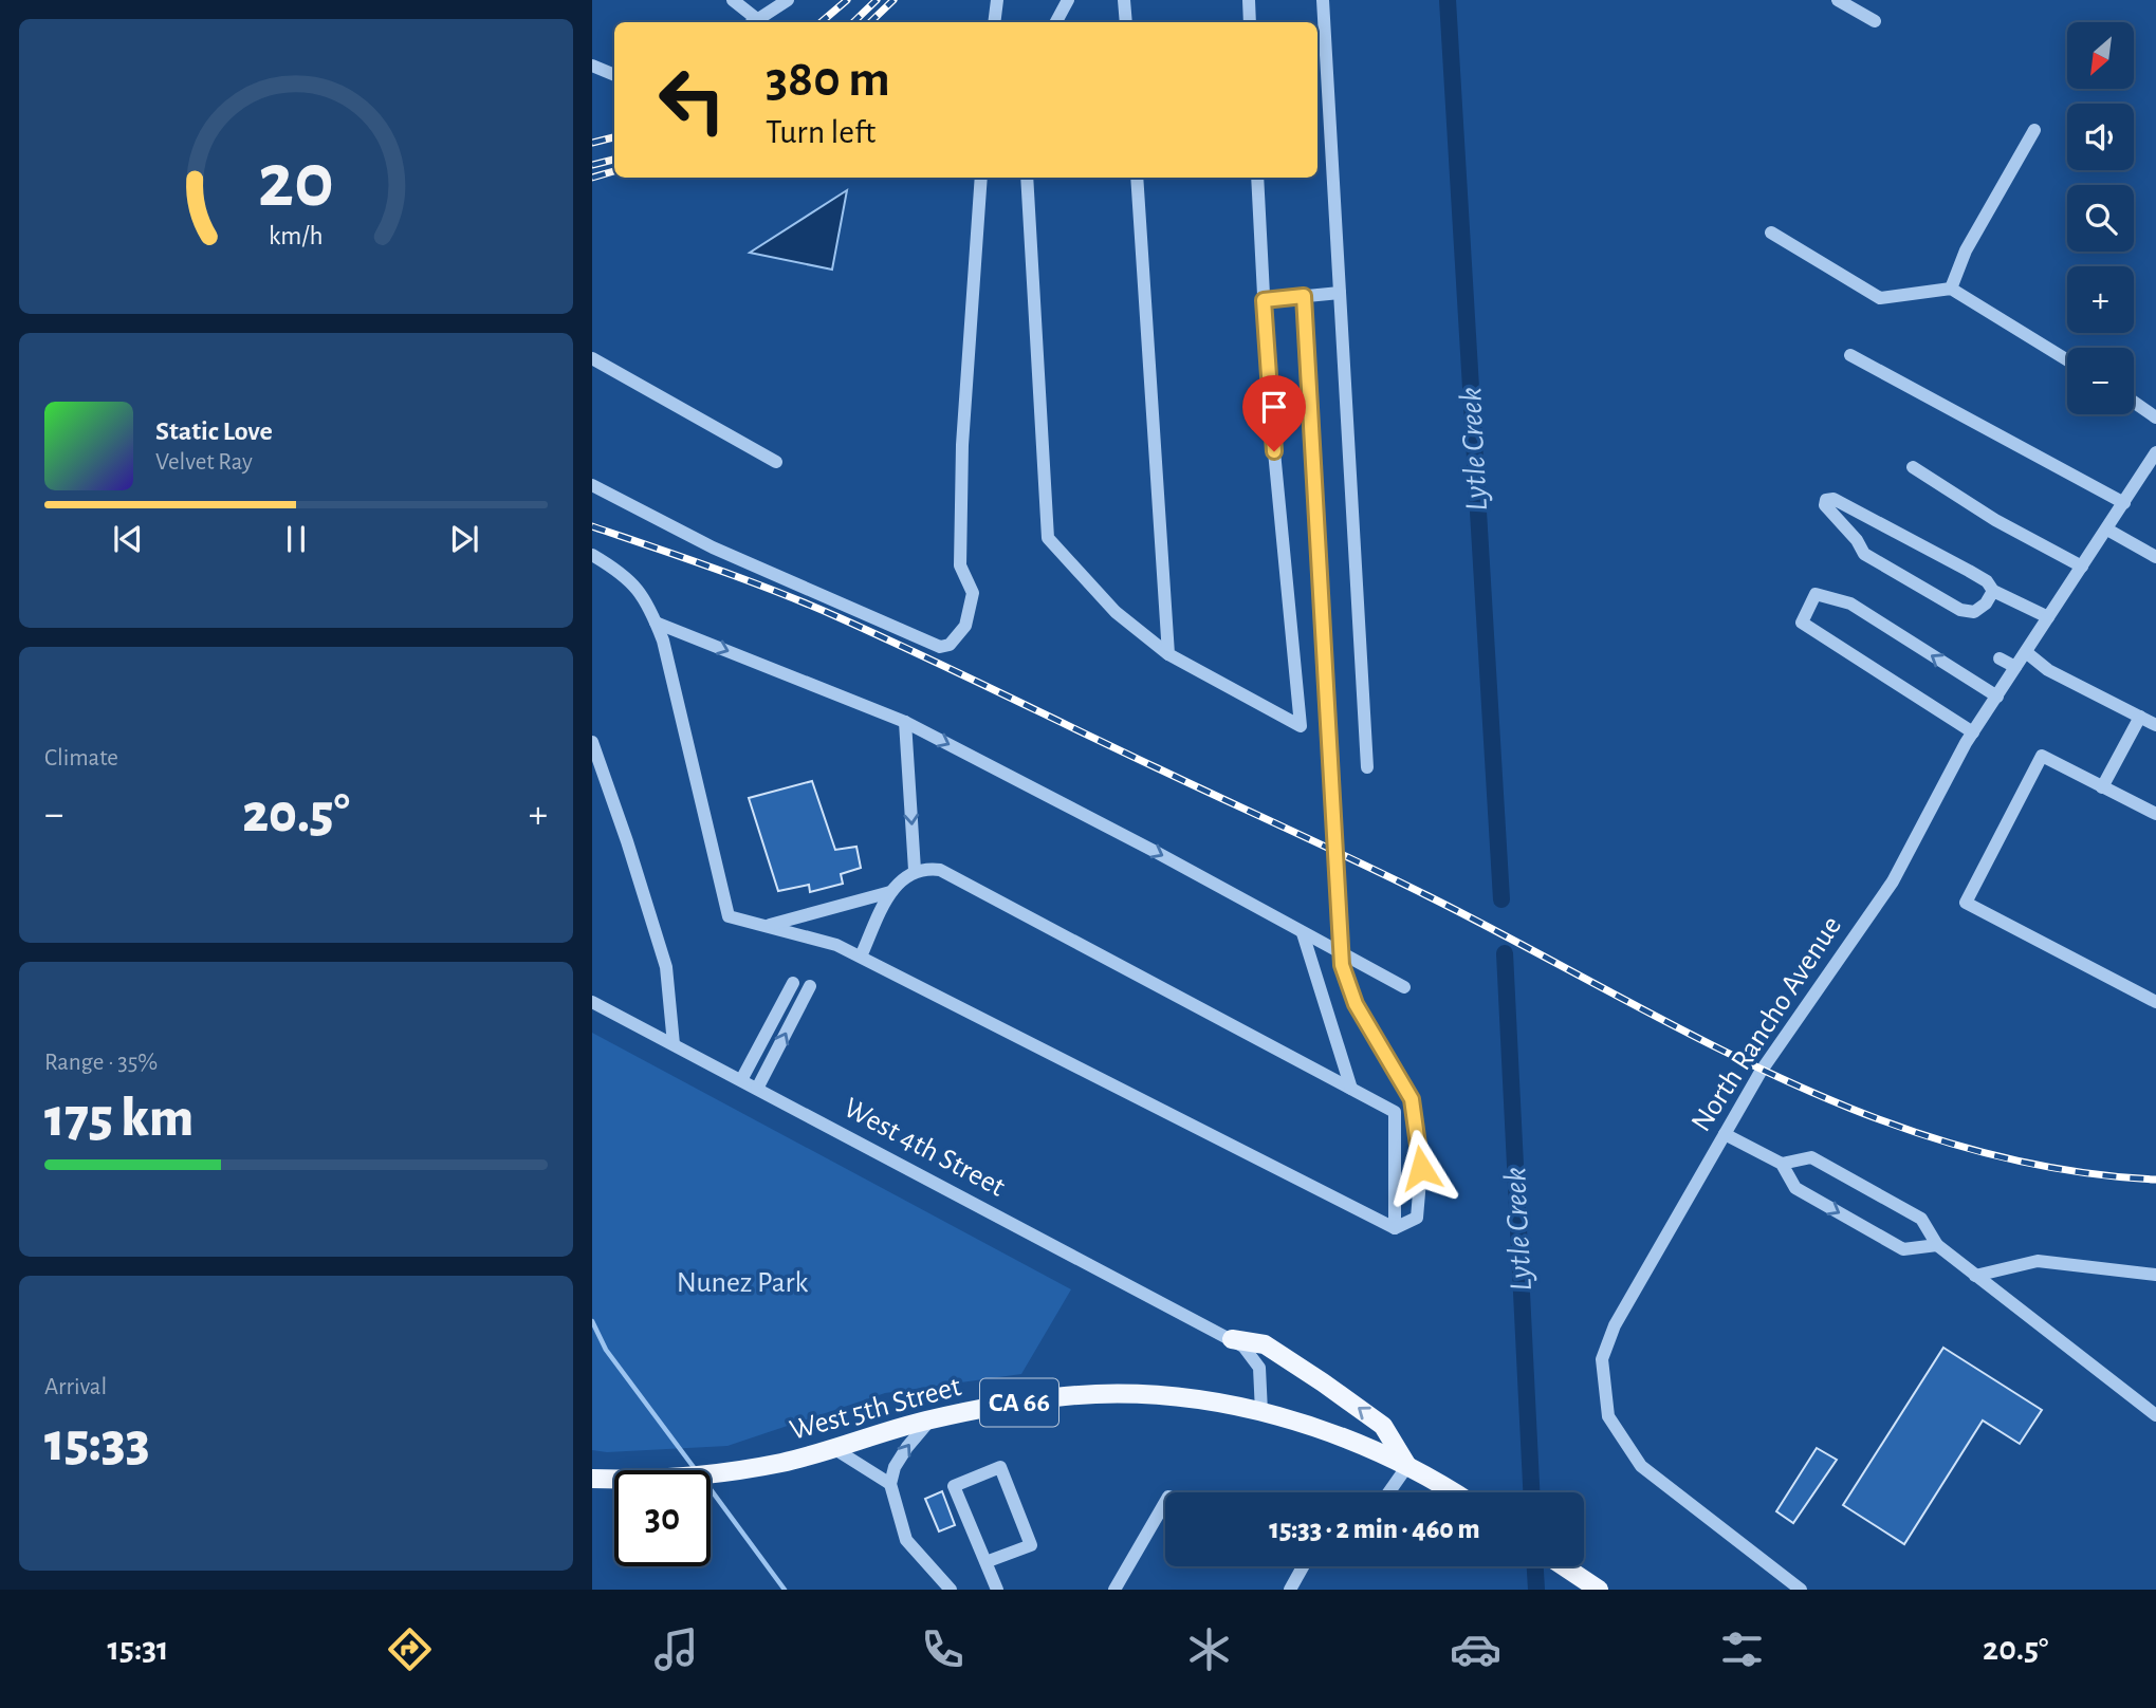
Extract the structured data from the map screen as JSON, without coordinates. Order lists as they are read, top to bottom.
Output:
{
  "streets": {
    "main road": ["CA 66", "West 5th Street"],
    "street": ["North Rancho Avenue", "West 4th Street"]
  },
  "crossings": [
    ["West 4th Street", "CA 66"],
    ["West 4th Street", "West 5th Street"],
    ["CA 66", "West 5th Street"]
  ],
  "water": ["Lytle Creek"],
  "parks": ["Nunez Park"],
  "north": "bottom left",
  "page": {
    "map_buttons": ["+", "−"],
    "turn": ["380 m", "Turn left"],
    "song": ["Static Love", "Velvet Ray"],
    "tile": [
      "Climate",
      ["Range · 35%", "175 km"],
      ["Arrival", "15:33"]
    ],
    "heat": ["−", "20.5°", "+"],
    "limit": "30",
    "trip": "15:33 · 2 min · 460 m",
    "tabs": ["15:31", "20.5°"],
    "gauge": ["20", "km/h"]
  }
}
